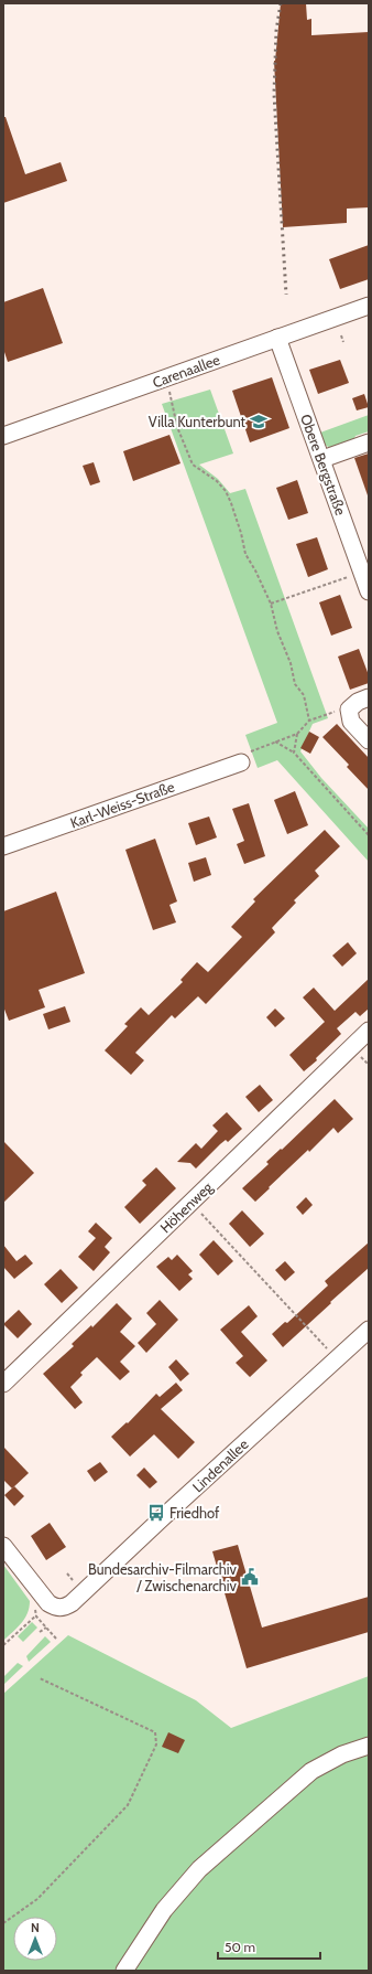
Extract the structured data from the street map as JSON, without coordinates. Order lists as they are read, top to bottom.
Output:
{
  "streets": {
    "street": [
      "Carenaallee",
      "Obere Bergstraße",
      "Karl-Weiss-Straße",
      "Höhenweg",
      "Lindenallee"
    ]
  },
  "crossings": [
    ["Carenaallee", "Obere Bergstraße"]
  ],
  "places": {
    "school or university": ["Villa Kunterbunt"],
    "bus stop": ["Friedhof"],
    "public building": ["Bundesarchiv-Filmarchiv / Zwischenarchiv"]
  },
  "scale_bar": "50 m",
  "north": "top"
}
